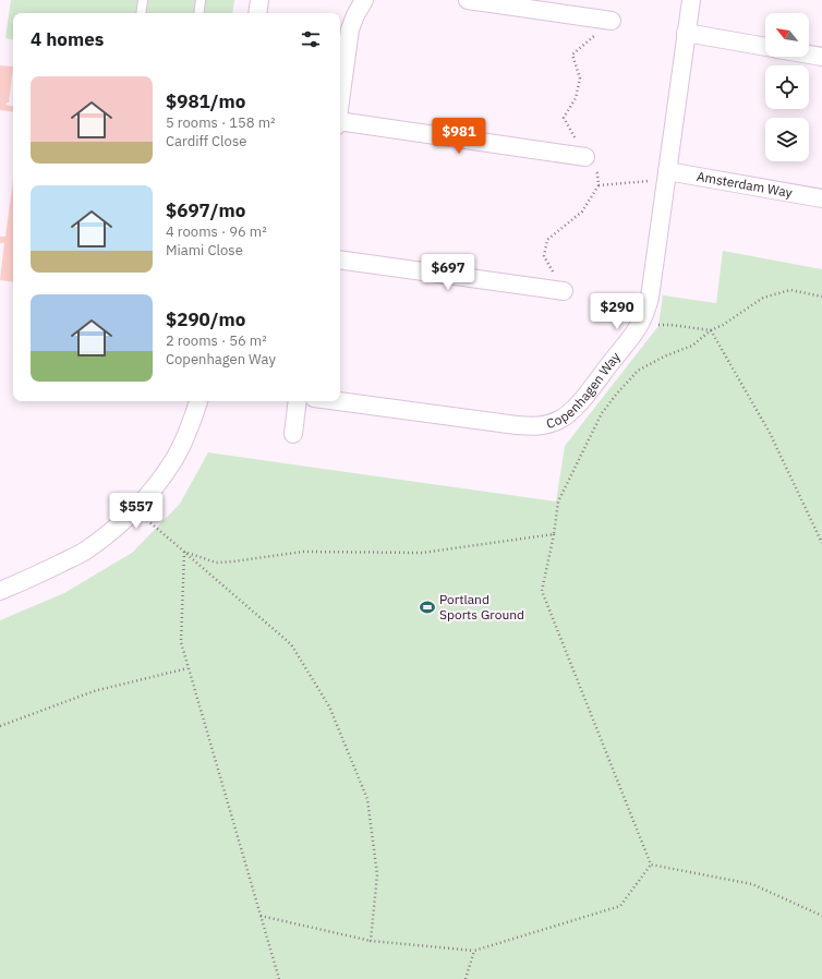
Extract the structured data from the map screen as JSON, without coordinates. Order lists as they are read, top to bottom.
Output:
{
  "streets": {
    "street": ["Amsterdam Way", "Copenhagen Way"]
  },
  "crossings": [
    ["Amsterdam Way", "Copenhagen Way"]
  ],
  "places": {
    "sports": ["Portland Sports Ground"]
  },
  "north": "top left",
  "page": {
    "heading": "4 homes",
    "list": [
      {
        "name": "$981/mo",
        "note": "5 rooms · 158 m² · Cardiff Close"
      },
      {
        "name": "$697/mo",
        "note": "4 rooms · 96 m² · Miami Close"
      },
      {
        "name": "$290/mo",
        "note": "2 rooms · 56 m² · Copenhagen Way"
      }
    ],
    "price": [
      "$981",
      "$697",
      "$290",
      "$557"
    ]
  }
}
